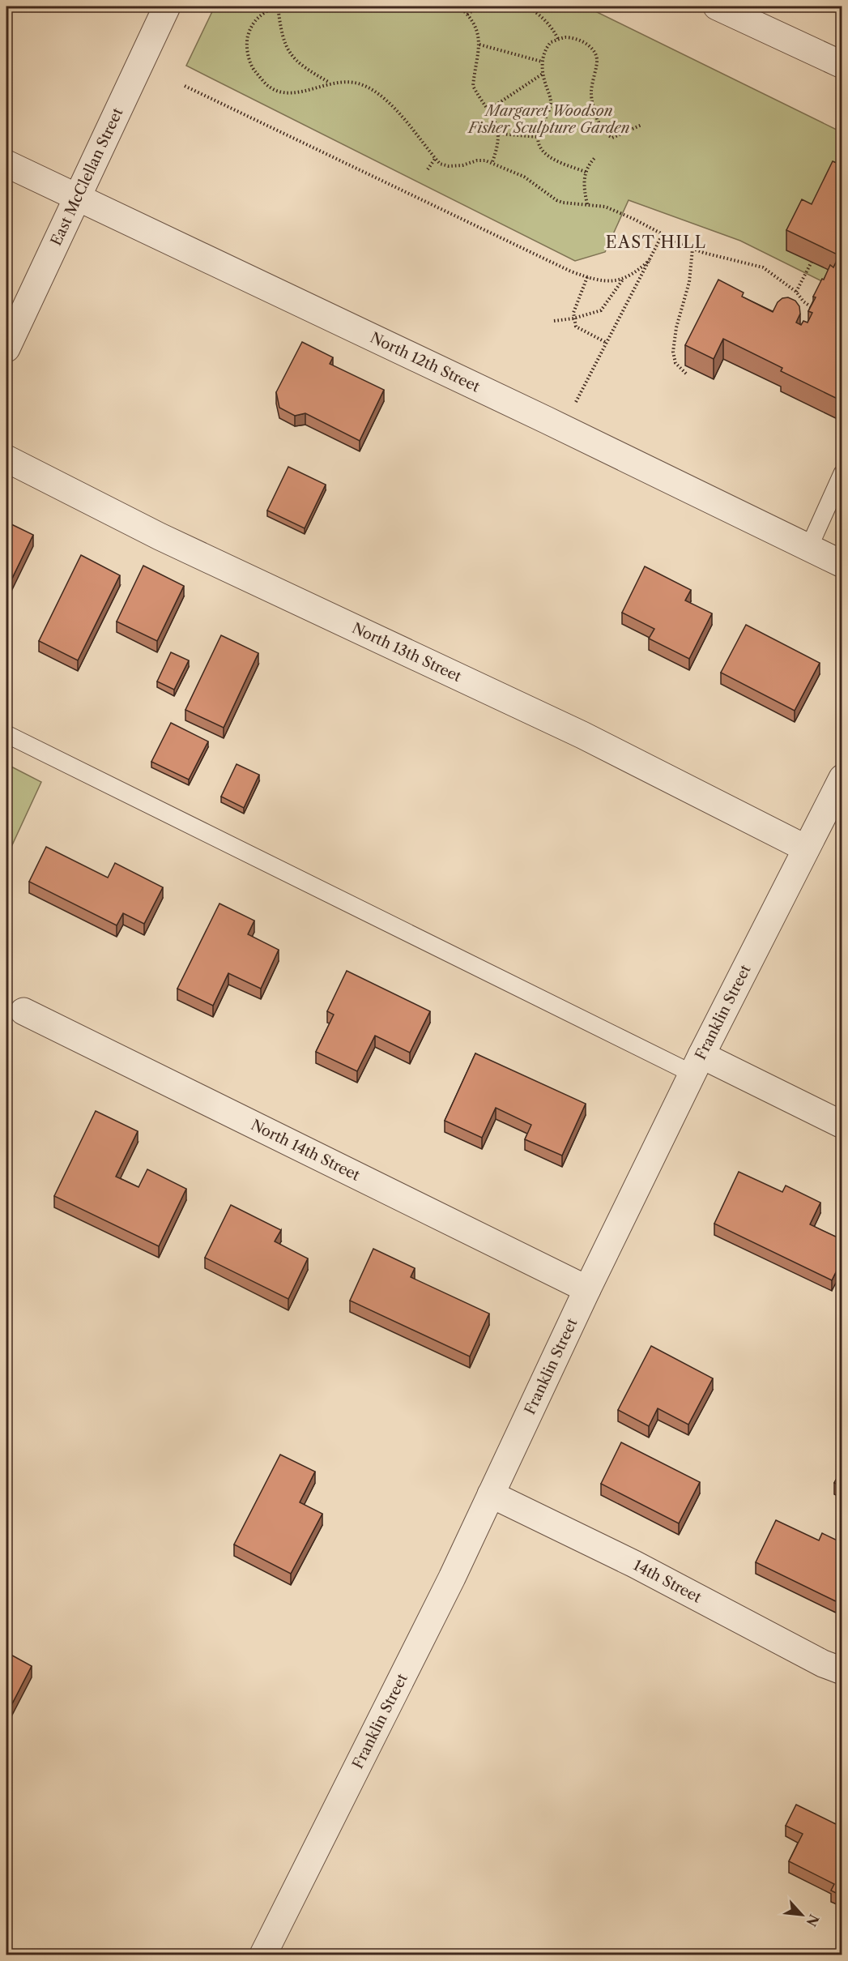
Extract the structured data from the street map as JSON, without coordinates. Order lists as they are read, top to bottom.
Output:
{
  "streets": {
    "street": [
      "East McClellan Street",
      "North 12th Street",
      "North 13th Street",
      "Franklin Street",
      "North 14th Street",
      "14th Street"
    ]
  },
  "crossings": [
    ["East McClellan Street", "North 12th Street"],
    ["North 13th Street", "Franklin Street"],
    ["Franklin Street", "North 14th Street"],
    ["Franklin Street", "14th Street"]
  ],
  "districts": ["EAST HILL"],
  "parks": ["Margaret Woodson Fisher Sculpture Garden"],
  "north": "bottom right"
}
